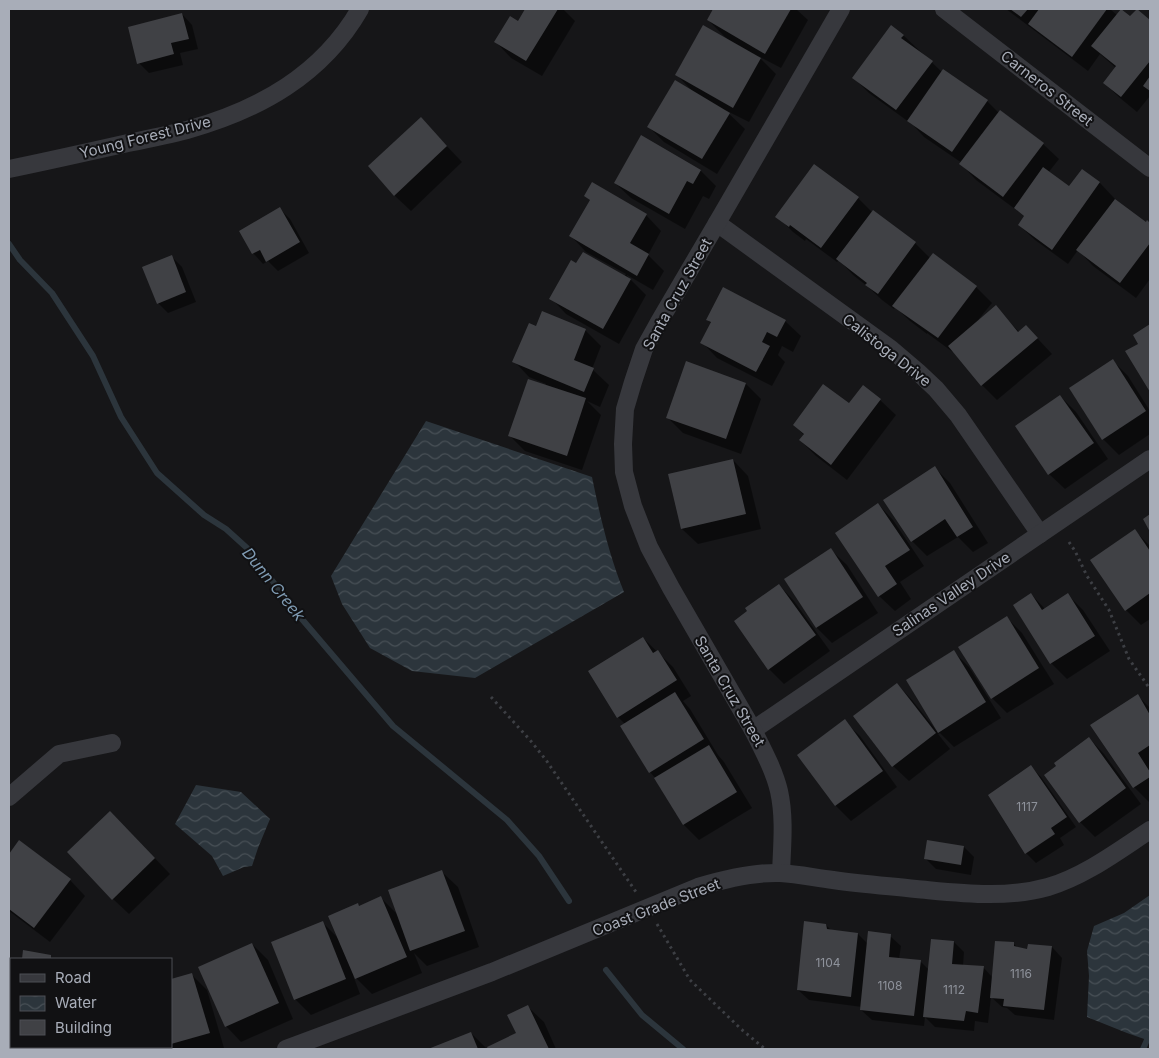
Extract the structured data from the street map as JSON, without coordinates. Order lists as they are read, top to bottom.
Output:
{
  "streets": {
    "street": [
      "Carneros Street",
      "Young Forest Drive",
      "Santa Cruz Street",
      "Calistoga Drive",
      "Salinas Valley Drive",
      "Coast Grade Street"
    ]
  },
  "crossings": [
    ["Santa Cruz Street", "Calistoga Drive"],
    ["Santa Cruz Street", "Salinas Valley Drive"],
    ["Santa Cruz Street", "Coast Grade Street"],
    ["Calistoga Drive", "Salinas Valley Drive"]
  ],
  "water": ["Dunn Creek"],
  "house_numbers": [
    "1117",
    "1104",
    "1116",
    "1108",
    "1112"
  ],
  "legend": ["Road", "Water", "Building"]
}
